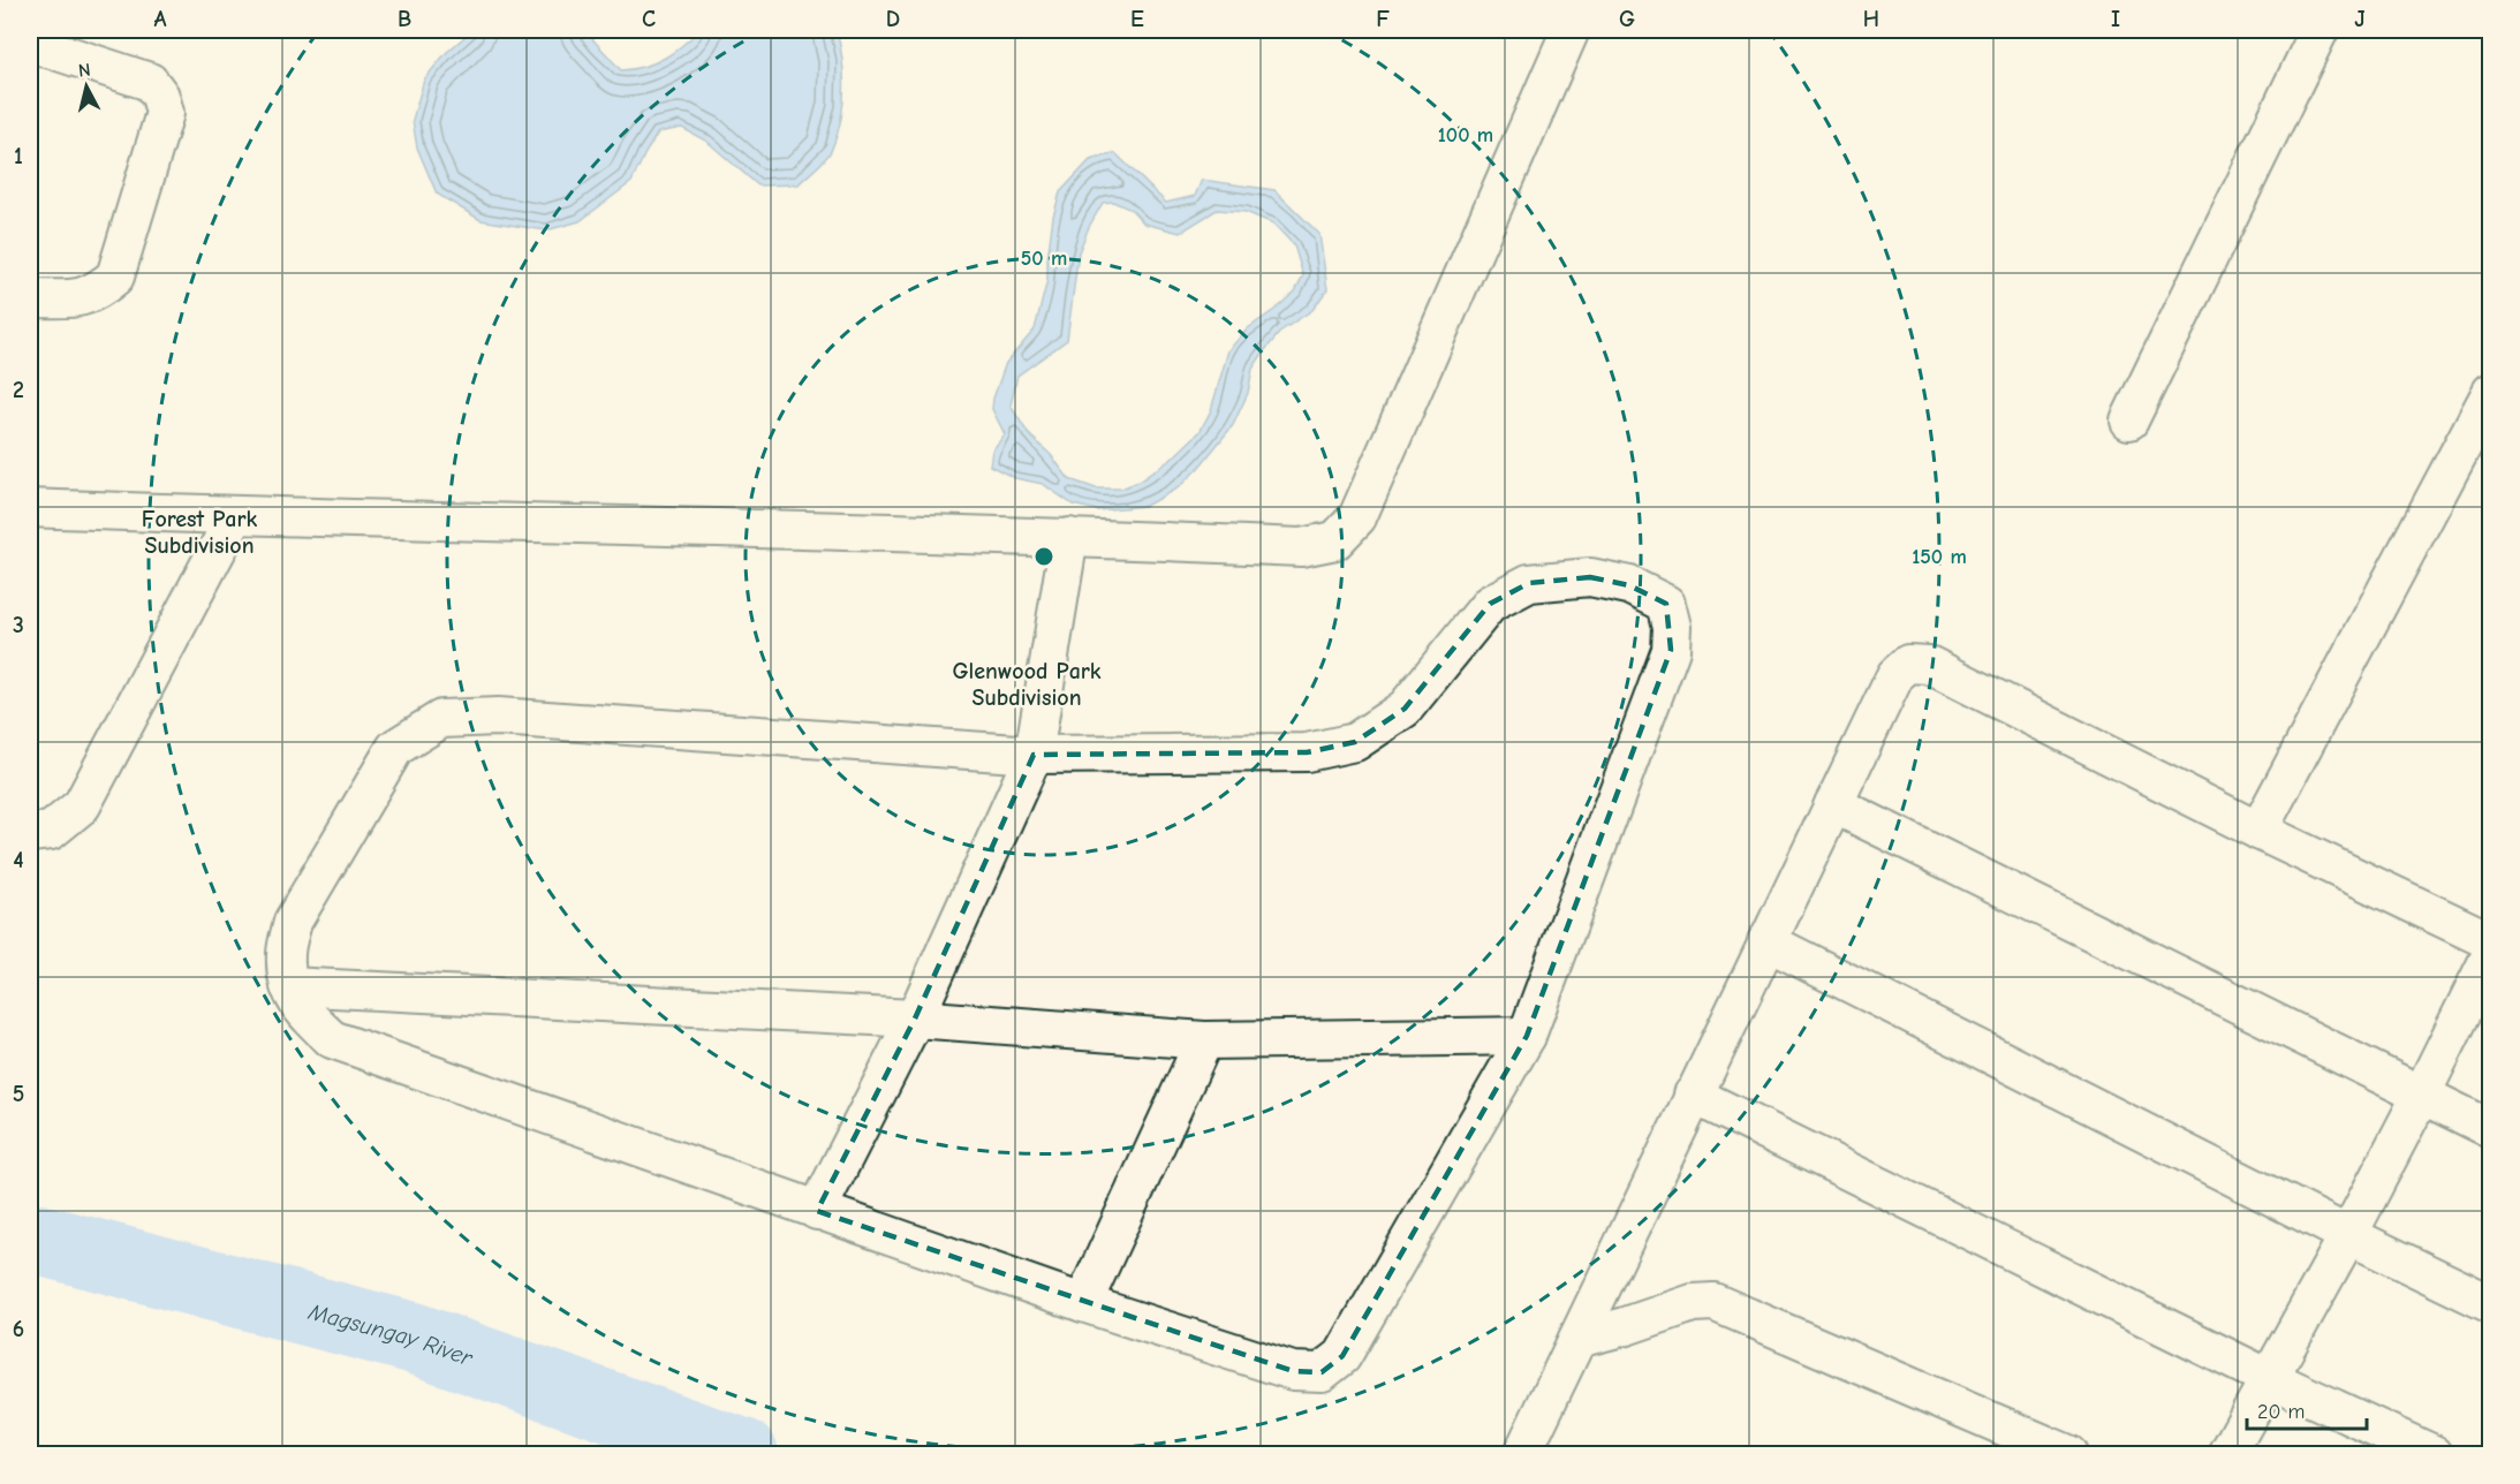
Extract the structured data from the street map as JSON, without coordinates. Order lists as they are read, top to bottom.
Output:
{
  "districts": ["Forest Park Subdivision", "Glenwood Park Subdivision"],
  "water": ["Magsungay River"],
  "scale_bar": "20 m",
  "north": "top",
  "grid": {
    "columns": [
      "A",
      "B",
      "C",
      "D",
      "E",
      "F",
      "G",
      "H",
      "I",
      "J"
    ],
    "rows": [
      "1",
      "2",
      "3",
      "4",
      "5",
      "6"
    ]
  },
  "rings": ["100 m", "50 m", "150 m"]
}
